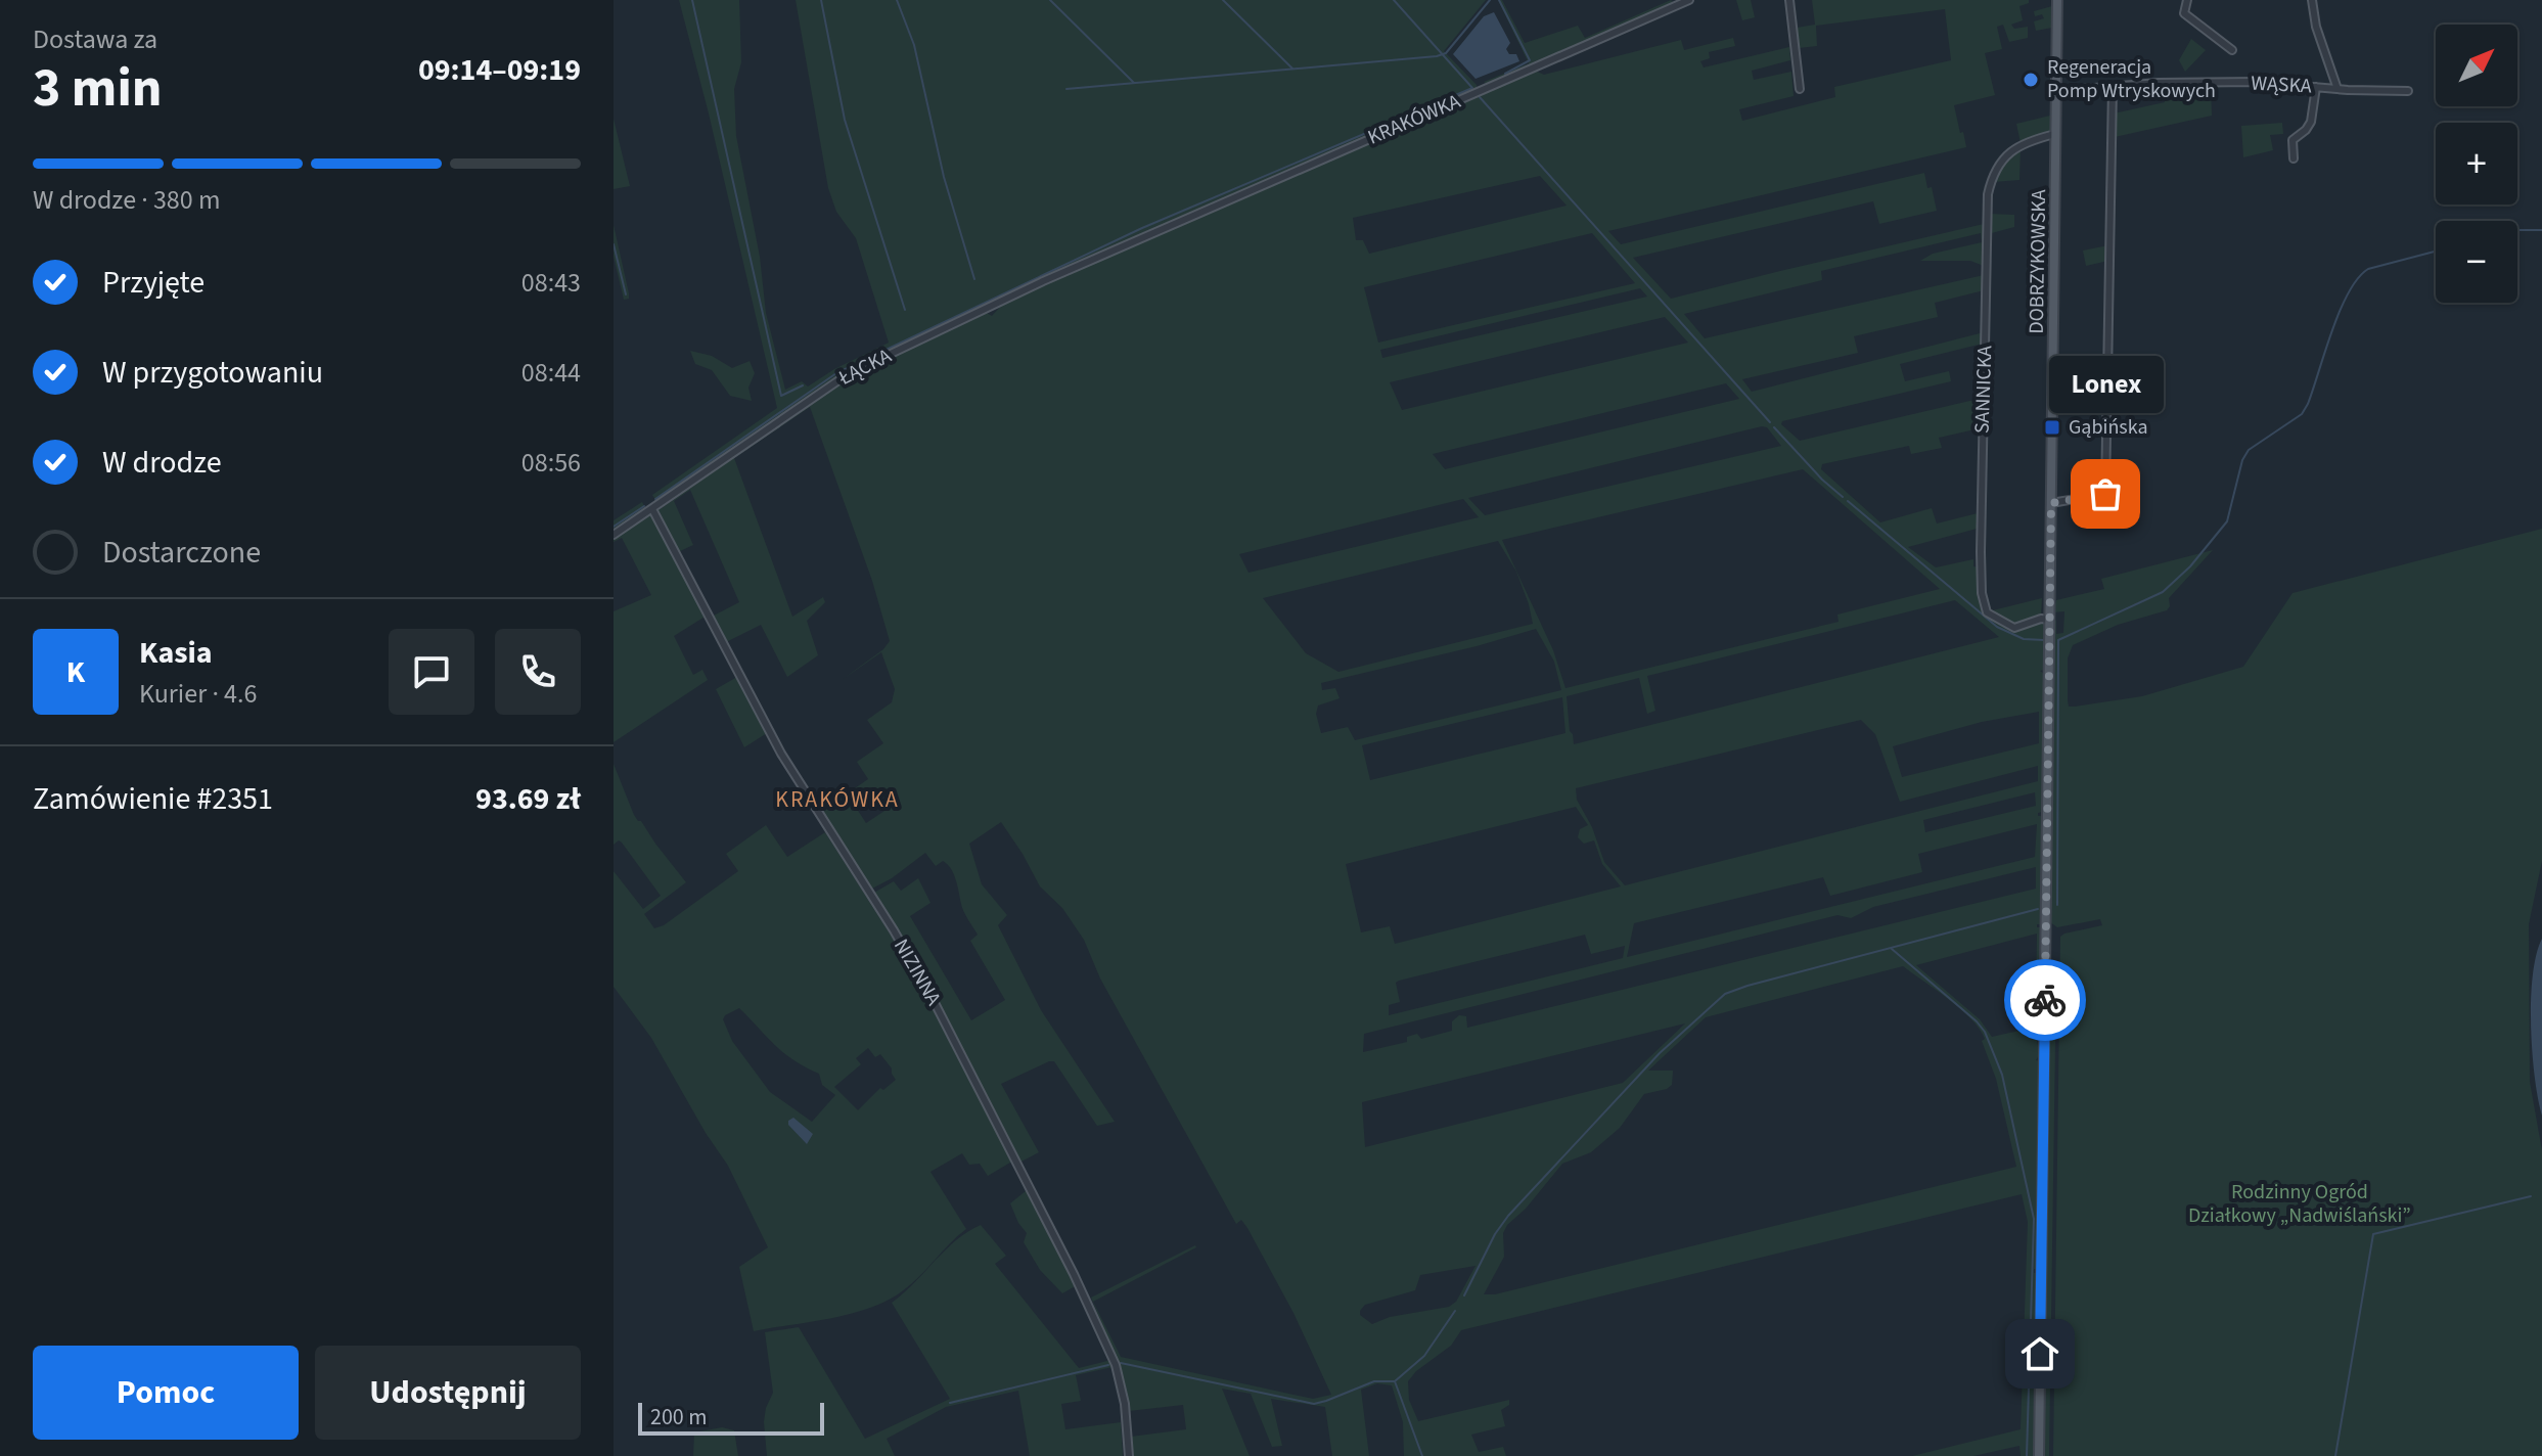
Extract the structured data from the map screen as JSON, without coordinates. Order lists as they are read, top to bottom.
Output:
{
  "streets": {
    "main road": ["DOBRZYKOWSKA"],
    "street": [
      "WĄSKA",
      "KRAKÓWKA",
      "ŁĄCKA",
      "SANNICKA",
      "NIZINNA"
    ]
  },
  "crossings": [
    ["WĄSKA", "DOBRZYKOWSKA"],
    ["KRAKÓWKA", "ŁĄCKA"],
    ["DOBRZYKOWSKA", "SANNICKA"],
    ["ŁĄCKA", "NIZINNA"]
  ],
  "districts": ["KRAKÓWKA"],
  "parks": ["Rodzinny Ogród Działkowy „Nadwiślański”"],
  "places": {
    "other": ["Regeneracja Pomp Wtryskowych", "Lonex"],
    "transit": ["Gąbińska"]
  },
  "scale_bar": "200 m",
  "north": "top right",
  "page": {
    "heading": ["3 min", "Dostawa za", "09:14–09:19"],
    "panel": [
      "Kasia",
      "Kurier · 4.6",
      "Zamówienie #2351",
      "93.69 zł"
    ],
    "map_buttons": ["+", "−"],
    "bar": "W drodze · 380 m",
    "list": [
      ["Przyjęte", "08:43"],
      ["W przygotowaniu", "08:44"],
      ["W drodze", "08:56"],
      "Dostarczone"
    ],
    "bubble": "Lonex",
    "round": "K",
    "buttons": ["Pomoc", "Udostępnij"],
    "scale": "200 m"
  }
}
